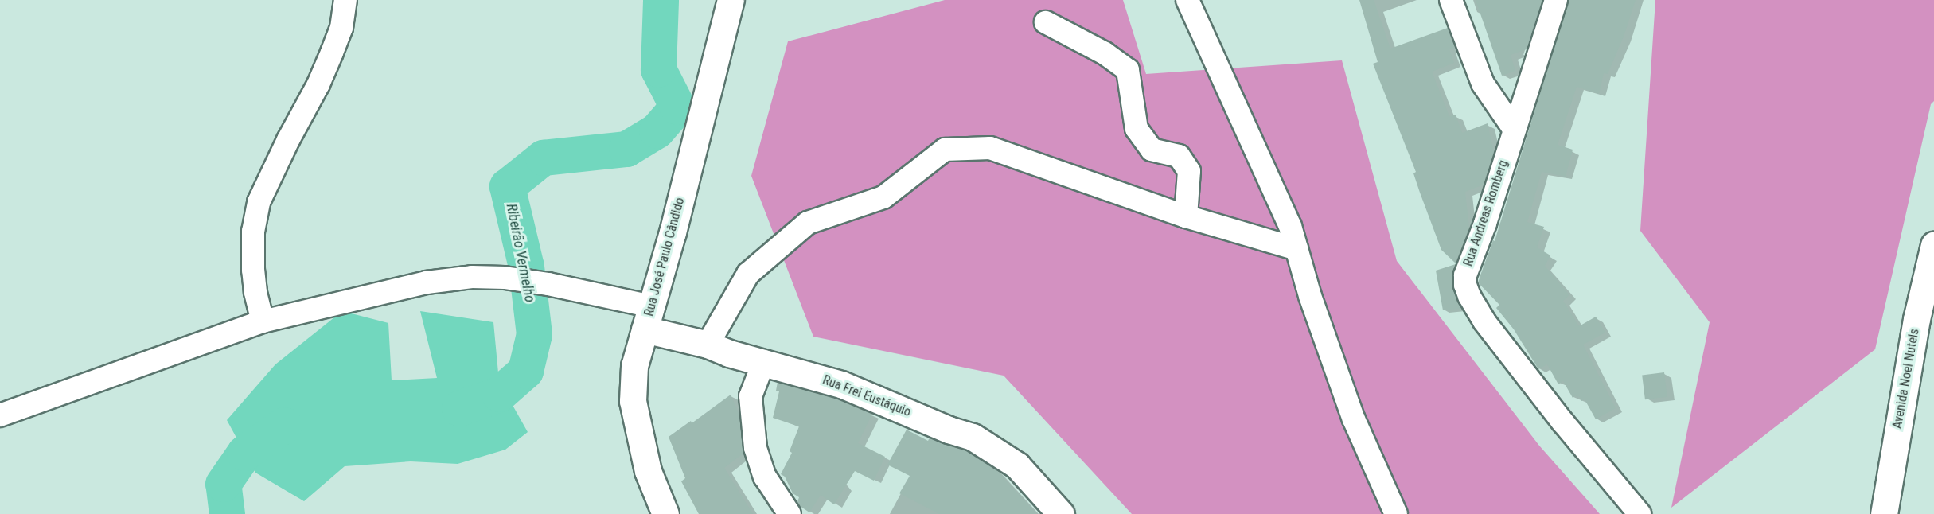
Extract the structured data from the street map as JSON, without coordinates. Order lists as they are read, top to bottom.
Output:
{
  "streets": {
    "street": [
      "Rua Andreas Romberg",
      "Rua José Paulo Cândido",
      "Avenida Noel Nutels",
      "Rua Frei Eustáquio"
    ]
  },
  "crossings": [
    ["Rua José Paulo Cândido", "Rua Frei Eustáquio"]
  ],
  "water": ["Ribeirão Vermelho"]
}
